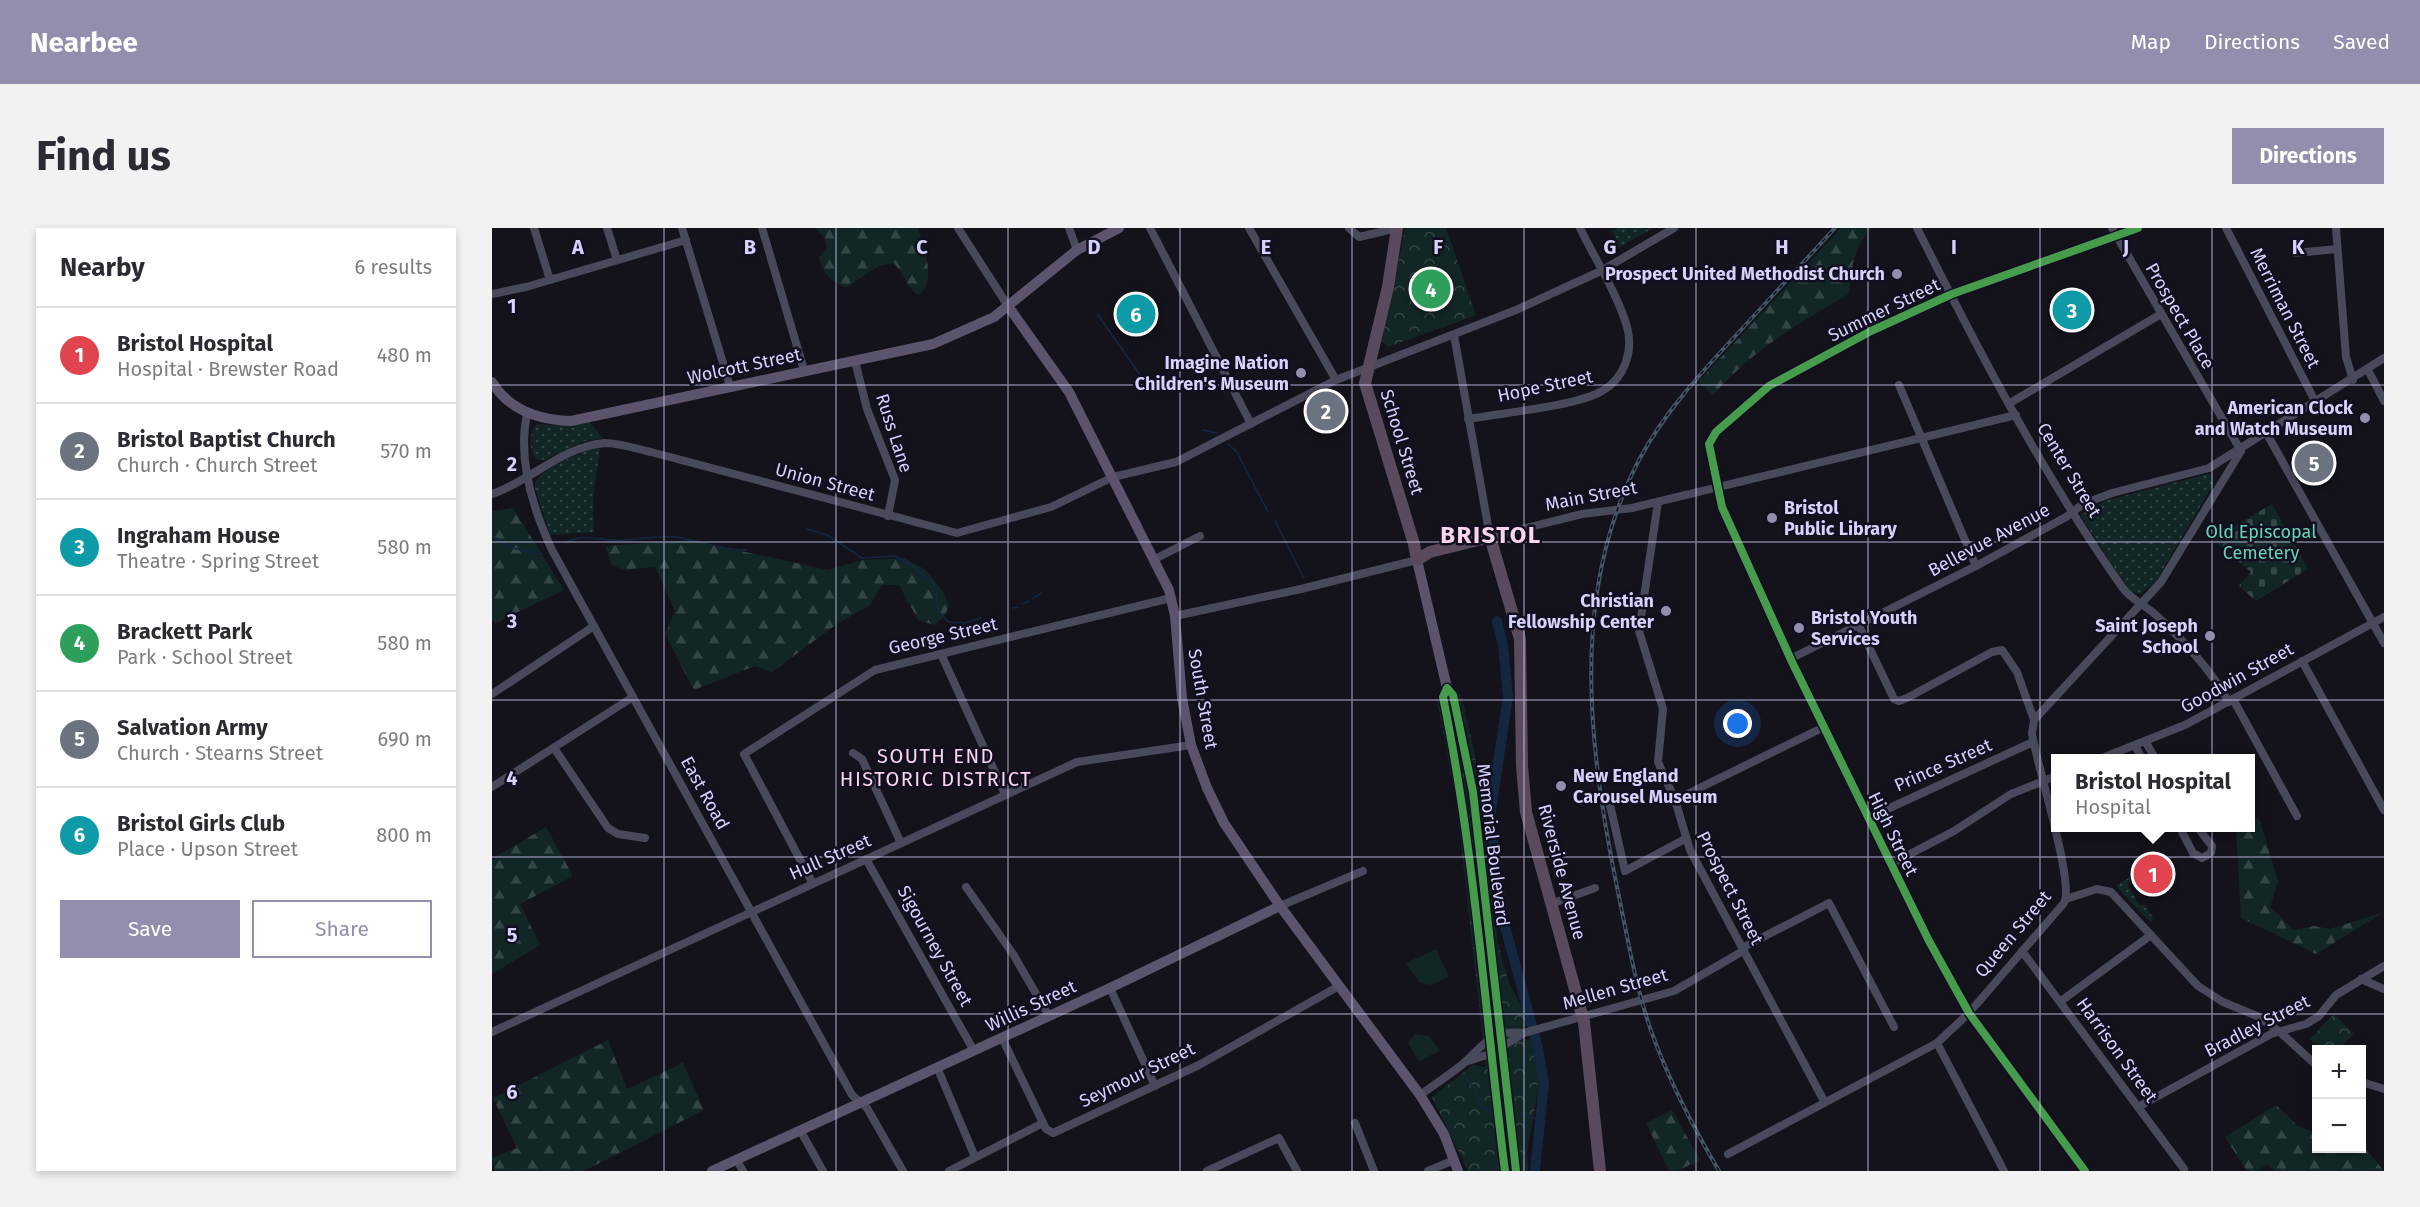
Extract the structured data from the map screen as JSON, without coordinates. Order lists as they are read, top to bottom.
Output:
{
  "streets": {
    "highway": ["School Street", "Main Street", "Riverside Avenue"],
    "main road": [
      "Wolcott Street",
      "South Street",
      "Memorial Boulevard",
      "Willis Street"
    ],
    "street": [
      "Merriman Street",
      "Summer Street",
      "Prospect Place",
      "Hope Street",
      "Russ Lane",
      "Center Street",
      "Union Street",
      "Bellevue Avenue",
      "George Street",
      "Goodwin Street",
      "Prince Street",
      "East Road",
      "High Street",
      "Hull Street",
      "Prospect Street",
      "Queen Street",
      "Sigourney Street",
      "Mellen Street",
      "Bradley Street",
      "Harrison Street",
      "Seymour Street"
    ]
  },
  "crossings": [
    ["Merriman Street", "Bellevue Avenue"],
    ["Summer Street", "Prospect Place"],
    ["Summer Street", "Center Street"],
    ["Summer Street", "Main Street"],
    ["Summer Street", "High Street"],
    ["Prospect Place", "Bellevue Avenue"],
    ["Wolcott Street", "Russ Lane"],
    ["Wolcott Street", "South Street"],
    ["Wolcott Street", "East Road"],
    ["Hope Street", "Union Street"],
    ["Hope Street", "Riverside Avenue"],
    ["Russ Lane", "Union Street"],
    ["School Street", "Union Street"],
    ["School Street", "Main Street"],
    ["School Street", "Memorial Boulevard"],
    ["Center Street", "Main Street"],
    ["Center Street", "Bellevue Avenue"],
    ["Center Street", "Goodwin Street"],
    ["Union Street", "South Street"],
    ["Union Street", "East Road"],
    ["Union Street", "Riverside Avenue"],
    ["Main Street", "South Street"],
    ["Main Street", "High Street"],
    ["Main Street", "Memorial Boulevard"],
    ["Main Street", "Riverside Avenue"],
    ["Main Street", "Prospect Street"],
    ["Bellevue Avenue", "High Street"],
    ["George Street", "South Street"],
    ["George Street", "Hull Street"],
    ["South Street", "Hull Street"],
    ["South Street", "Mellen Street"],
    ["South Street", "Willis Street"],
    ["South Street", "Seymour Street"],
    ["Prince Street", "High Street"],
    ["Prince Street", "Queen Street"],
    ["East Road", "Hull Street"],
    ["East Road", "Willis Street"],
    ["High Street", "Queen Street"],
    ["Memorial Boulevard", "Mellen Street"],
    ["Hull Street", "Sigourney Street"],
    ["Riverside Avenue", "Mellen Street"],
    ["Prospect Street", "Queen Street"],
    ["Prospect Street", "Mellen Street"],
    ["Queen Street", "Harrison Street"],
    ["Sigourney Street", "Willis Street"],
    ["Bradley Street", "Harrison Street"]
  ],
  "districts": ["BRISTOL", "SOUTH END HISTORIC DISTRICT"],
  "parks": ["Old Episcopal Cemetery"],
  "places": [
    "Prospect United Methodist Church",
    "Imagine Nation Children's Museum",
    "American Clock and Watch Museum",
    "Bristol Public Library",
    "Christian Fellowship Center",
    "Bristol Youth Services",
    "Saint Joseph School",
    "New England Carousel Museum"
  ],
  "page": {
    "header": "Nearbee",
    "nav": ["Map", "Directions", "Saved"],
    "buttons": [
      "Directions",
      ["Save", "Share"]
    ],
    "title": "Find us",
    "heading": ["Nearby", "6 results"],
    "pins": [
      "4",
      "3",
      "6",
      "2",
      "5",
      "1"
    ],
    "list": [
      {
        "mark": "1",
        "name": "Bristol Hospital",
        "note": "Hospital · Brewster Road",
        "value": "480 m"
      },
      {
        "mark": "2",
        "name": "Bristol Baptist Church",
        "note": "Church · Church Street",
        "value": "570 m"
      },
      {
        "mark": "3",
        "name": "Ingraham House",
        "note": "Theatre · Spring Street",
        "value": "580 m"
      },
      {
        "mark": "4",
        "name": "Brackett Park",
        "note": "Park · School Street",
        "value": "580 m"
      },
      {
        "mark": "5",
        "name": "Salvation Army",
        "note": "Church · Stearns Street",
        "value": "690 m"
      },
      {
        "mark": "6",
        "name": "Bristol Girls Club",
        "note": "Place · Upson Street",
        "value": "800 m"
      }
    ],
    "popup": ["Bristol Hospital", "Hospital"],
    "map_buttons": ["+", "−"]
  },
  "grid": {
    "columns": [
      "A",
      "B",
      "C",
      "D",
      "E",
      "F",
      "G",
      "H",
      "I",
      "J",
      "K"
    ],
    "rows": [
      "1",
      "2",
      "3",
      "4",
      "5",
      "6"
    ]
  }
}
